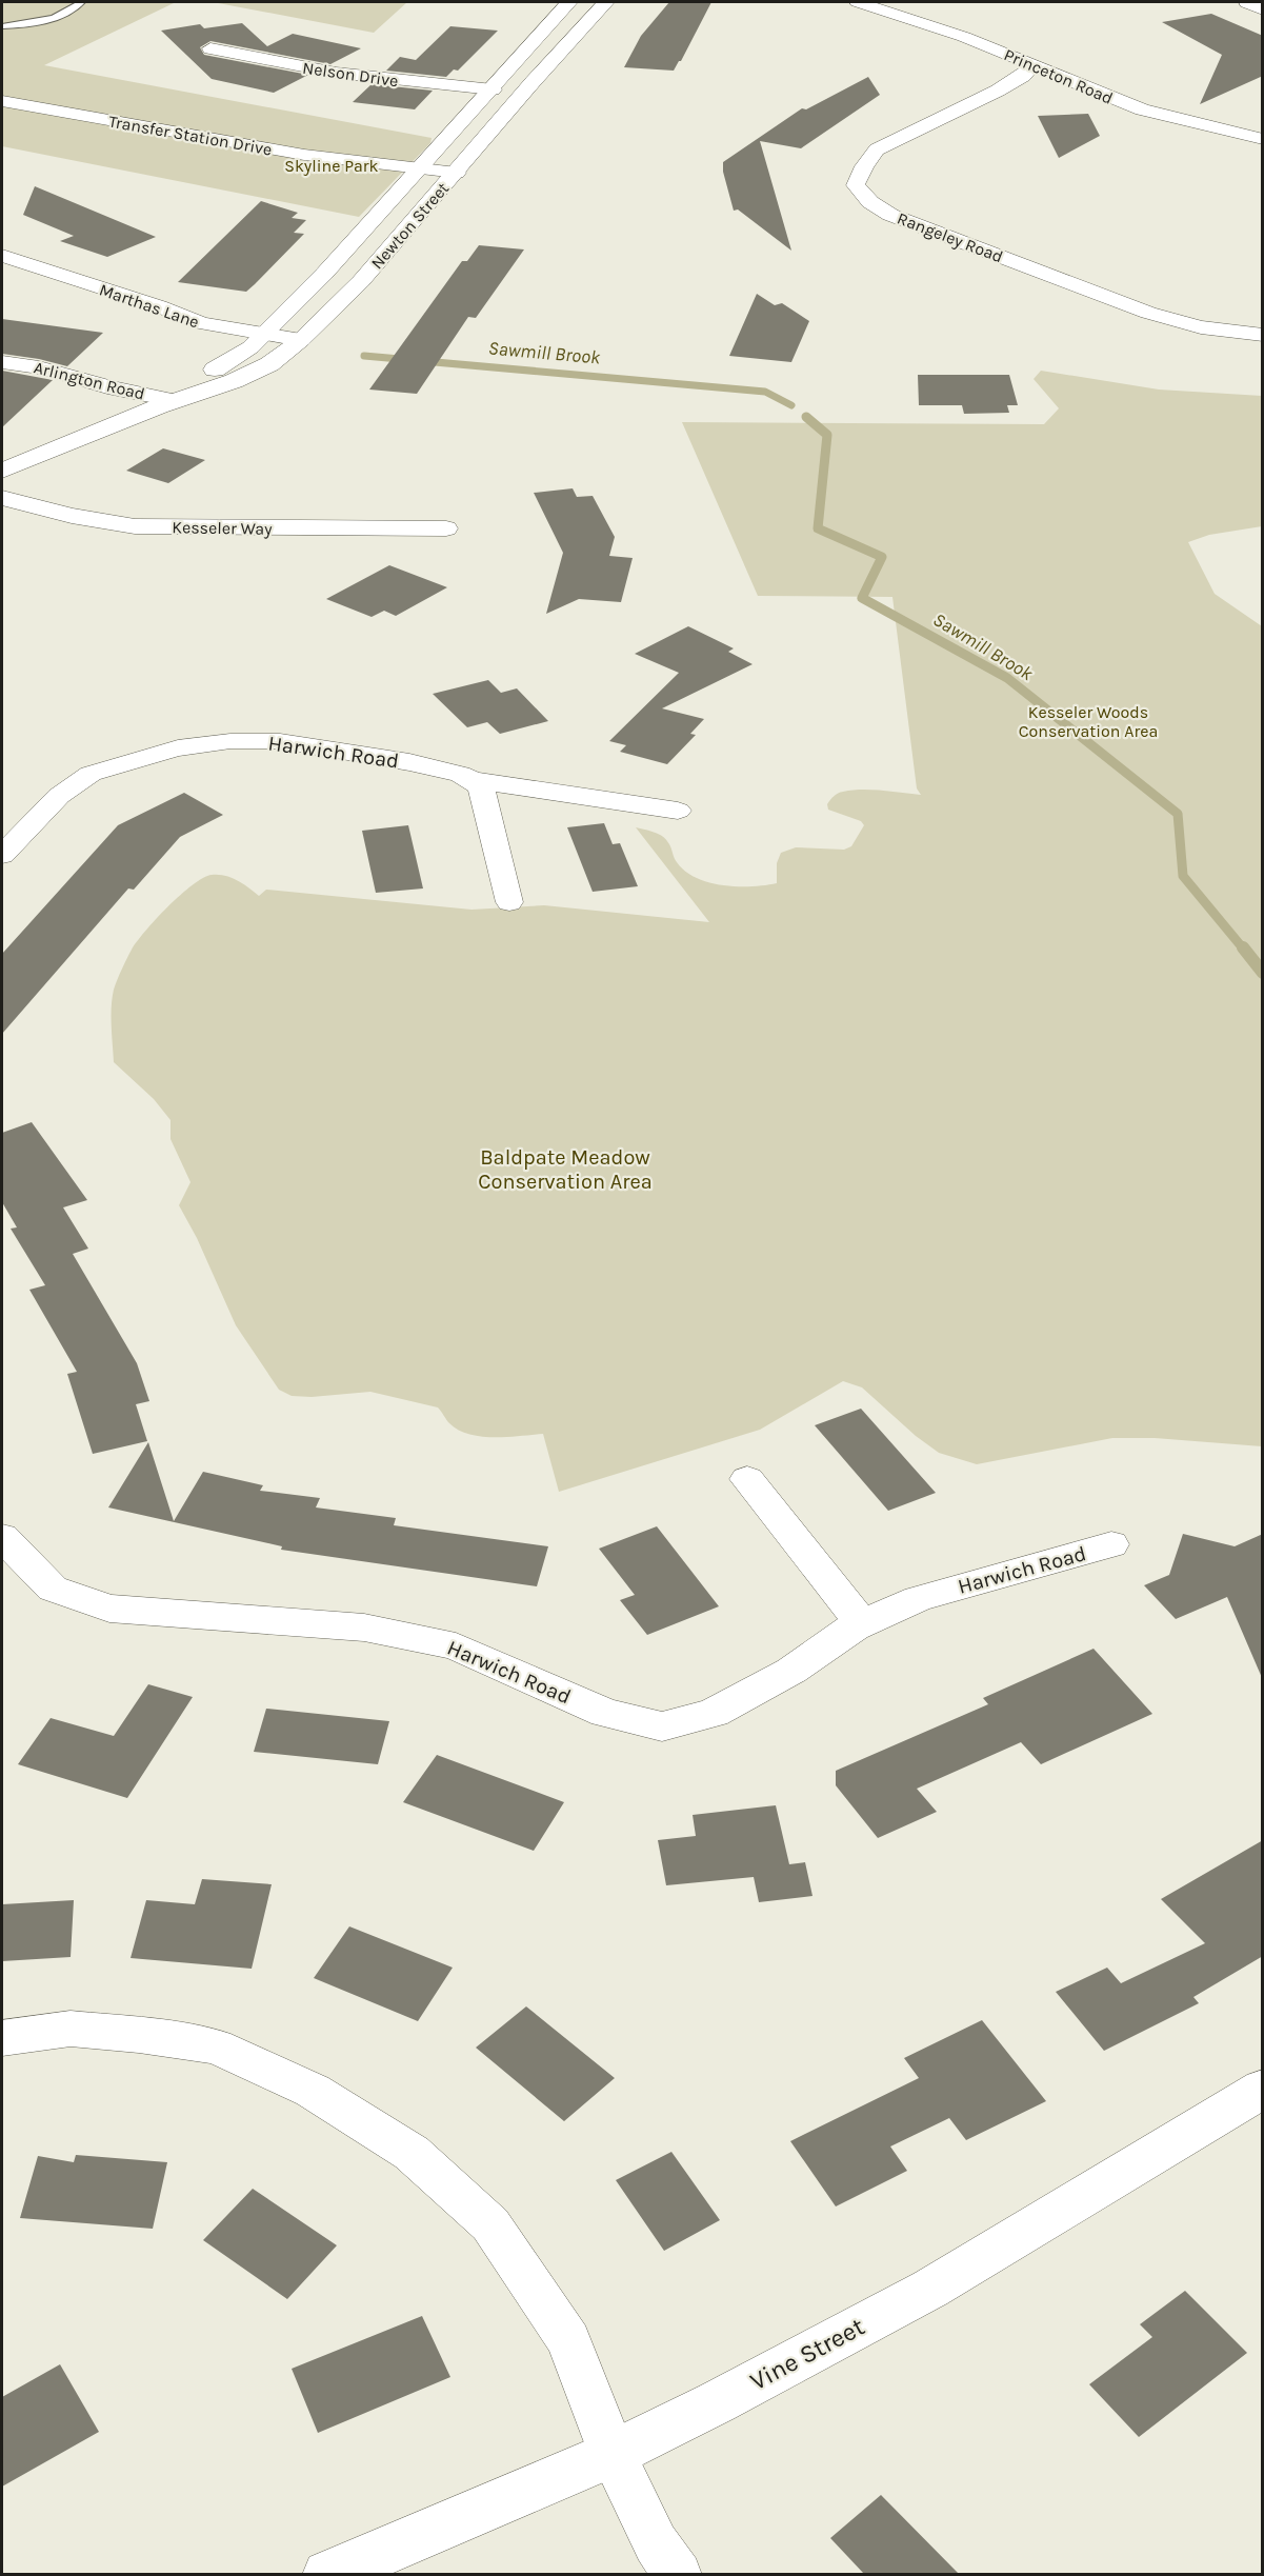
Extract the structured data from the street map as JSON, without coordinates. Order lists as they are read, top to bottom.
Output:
{
  "streets": {
    "main road": ["Newton Street", "Vine Street"],
    "street": [
      "Nelson Drive",
      "Princeton Road",
      "Transfer Station Drive",
      "Rangeley Road",
      "Marthas Lane",
      "Arlington Road",
      "Kesseler Way",
      "Harwich Road"
    ]
  },
  "crossings": [
    ["Nelson Drive", "Newton Street"],
    ["Princeton Road", "Rangeley Road"],
    ["Transfer Station Drive", "Newton Street"],
    ["Newton Street", "Marthas Lane"],
    ["Newton Street", "Arlington Road"]
  ],
  "water": ["Sawmill Brook"],
  "parks": ["Skyline Park", "Kesseler Woods Conservation Area", "Baldpate Meadow Conservation Area"]
}
